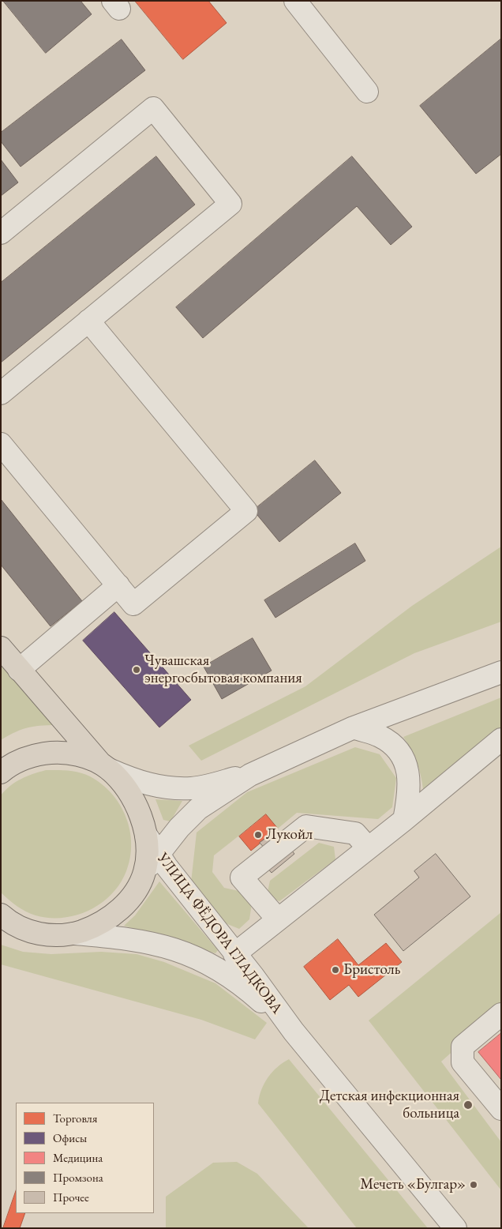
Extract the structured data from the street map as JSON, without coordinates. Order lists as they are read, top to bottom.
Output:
{
  "streets": {
    "street": ["УЛИЦА ФЁДОРА ГЛАДКОВА"]
  },
  "places": [
    "Чувашская энергосбытовая компания",
    "Лукойл",
    "Бристоль",
    "Детская инфекционная больница",
    "Мечеть «Булгар»"
  ],
  "legend": [
    "Торговля",
    "Офисы",
    "Медицина",
    "Промзона",
    "Прочее"
  ]
}
